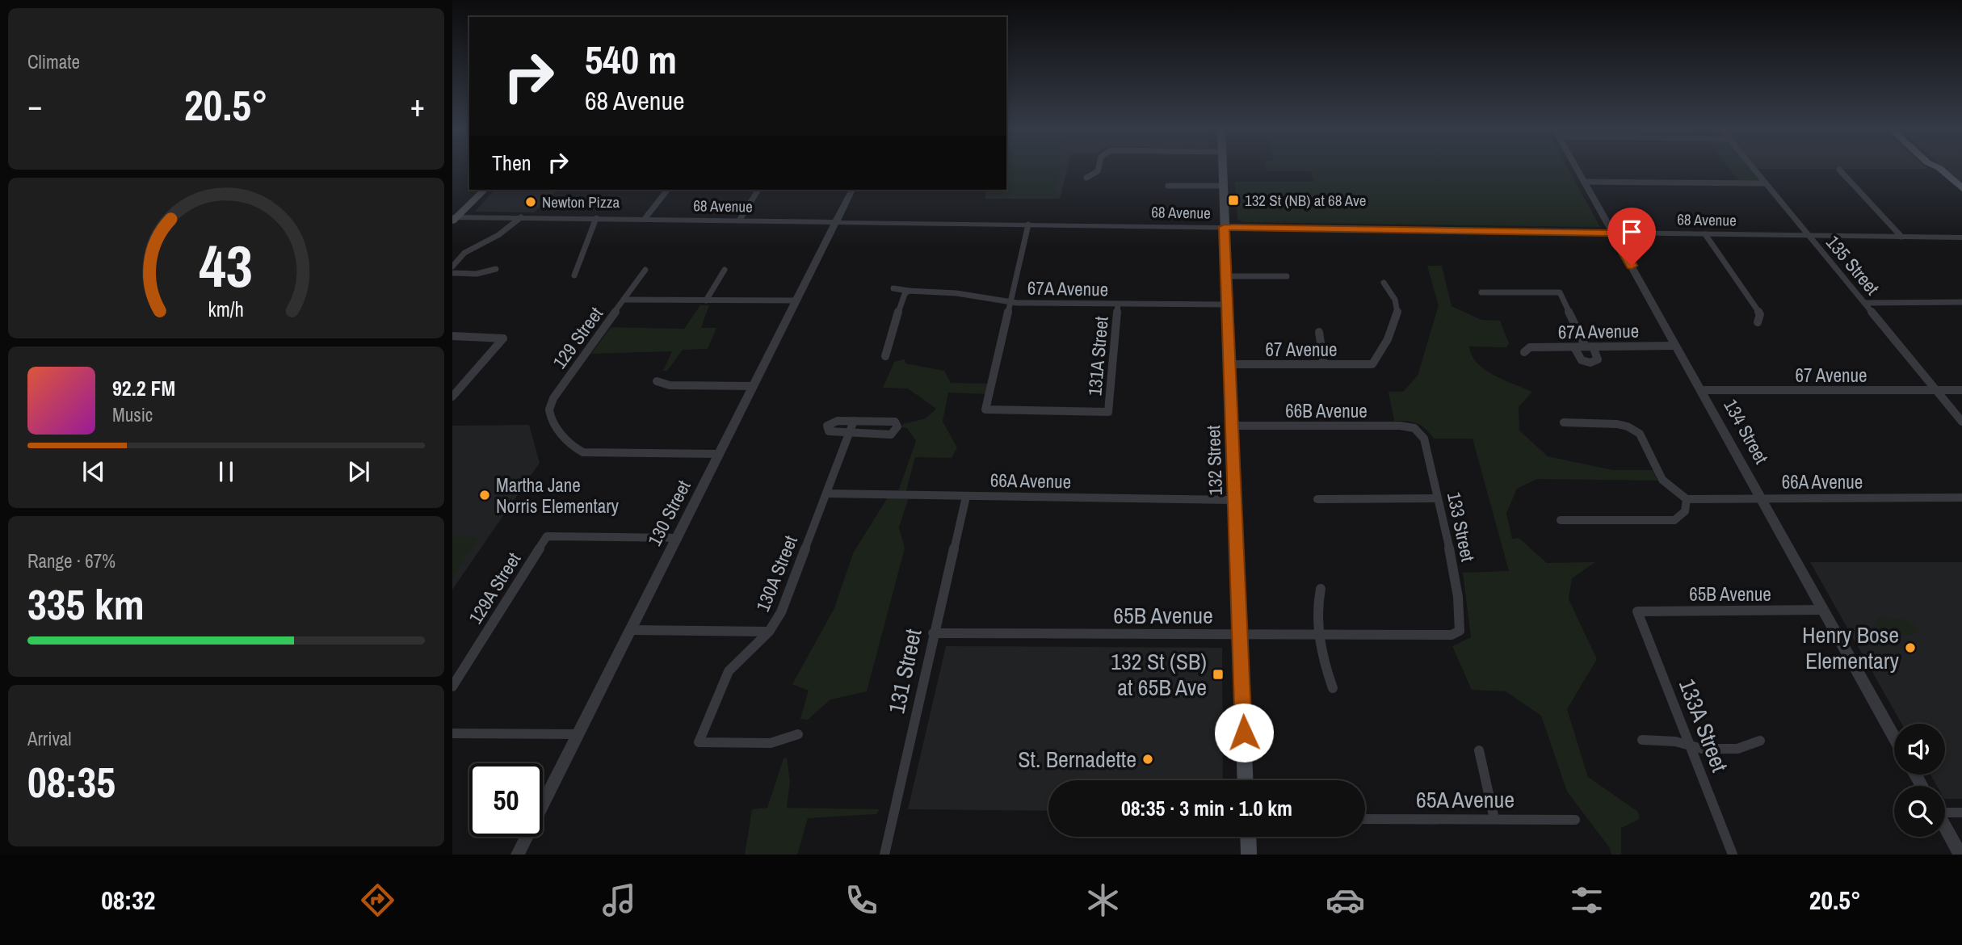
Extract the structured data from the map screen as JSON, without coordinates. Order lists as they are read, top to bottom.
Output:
{
  "streets": {
    "main road": ["132 Street"],
    "street": [
      "68 Avenue",
      "135 Street",
      "67A Avenue",
      "129 Street",
      "67 Avenue",
      "131A Street",
      "66B Avenue",
      "134 Street",
      "66A Avenue",
      "130 Street",
      "133 Street",
      "130A Street",
      "129A Street",
      "65B Avenue",
      "131 Street",
      "133A Street",
      "65A Avenue"
    ]
  },
  "crossings": [
    ["68 Avenue", "135 Street"],
    ["68 Avenue", "134 Street"],
    ["68 Avenue", "132 Street"],
    ["68 Avenue", "130 Street"],
    ["135 Street", "67 Avenue"],
    ["67A Avenue", "131A Street"],
    ["67A Avenue", "134 Street"],
    ["67A Avenue", "132 Street"],
    ["129 Street", "130 Street"],
    ["67 Avenue", "134 Street"],
    ["67 Avenue", "132 Street"],
    ["66B Avenue", "132 Street"],
    ["66B Avenue", "133 Street"],
    ["134 Street", "66A Avenue"],
    ["134 Street", "65B Avenue"],
    ["132 Street", "66A Avenue"],
    ["132 Street", "65B Avenue"],
    ["66A Avenue", "130A Street"],
    ["66A Avenue", "131 Street"],
    ["130 Street", "129A Street"],
    ["133 Street", "65B Avenue"],
    ["65B Avenue", "131 Street"],
    ["65B Avenue", "133A Street"]
  ],
  "places": {
    "transit": ["132 St (NB) at 68 Ave", "132 St (SB) at 65B Ave"],
    "other": [
      "Newton Pizza",
      "Martha Jane Norris Elementary",
      "Henry Bose Elementary",
      "St. Bernadette"
    ]
  },
  "page": {
    "tile": [
      "Climate",
      ["Range · 67%", "335 km"],
      ["Arrival", "08:35"]
    ],
    "turn": ["540 m", "68 Avenue"],
    "heat": ["−", "20.5°", "+"],
    "then": "Then",
    "song": ["92.2 FM", "Music"],
    "limit": "50",
    "trip": "08:35 · 3 min · 1.0 km",
    "tabs": ["08:32", "20.5°"],
    "gauge": ["43", "km/h"]
  }
}
